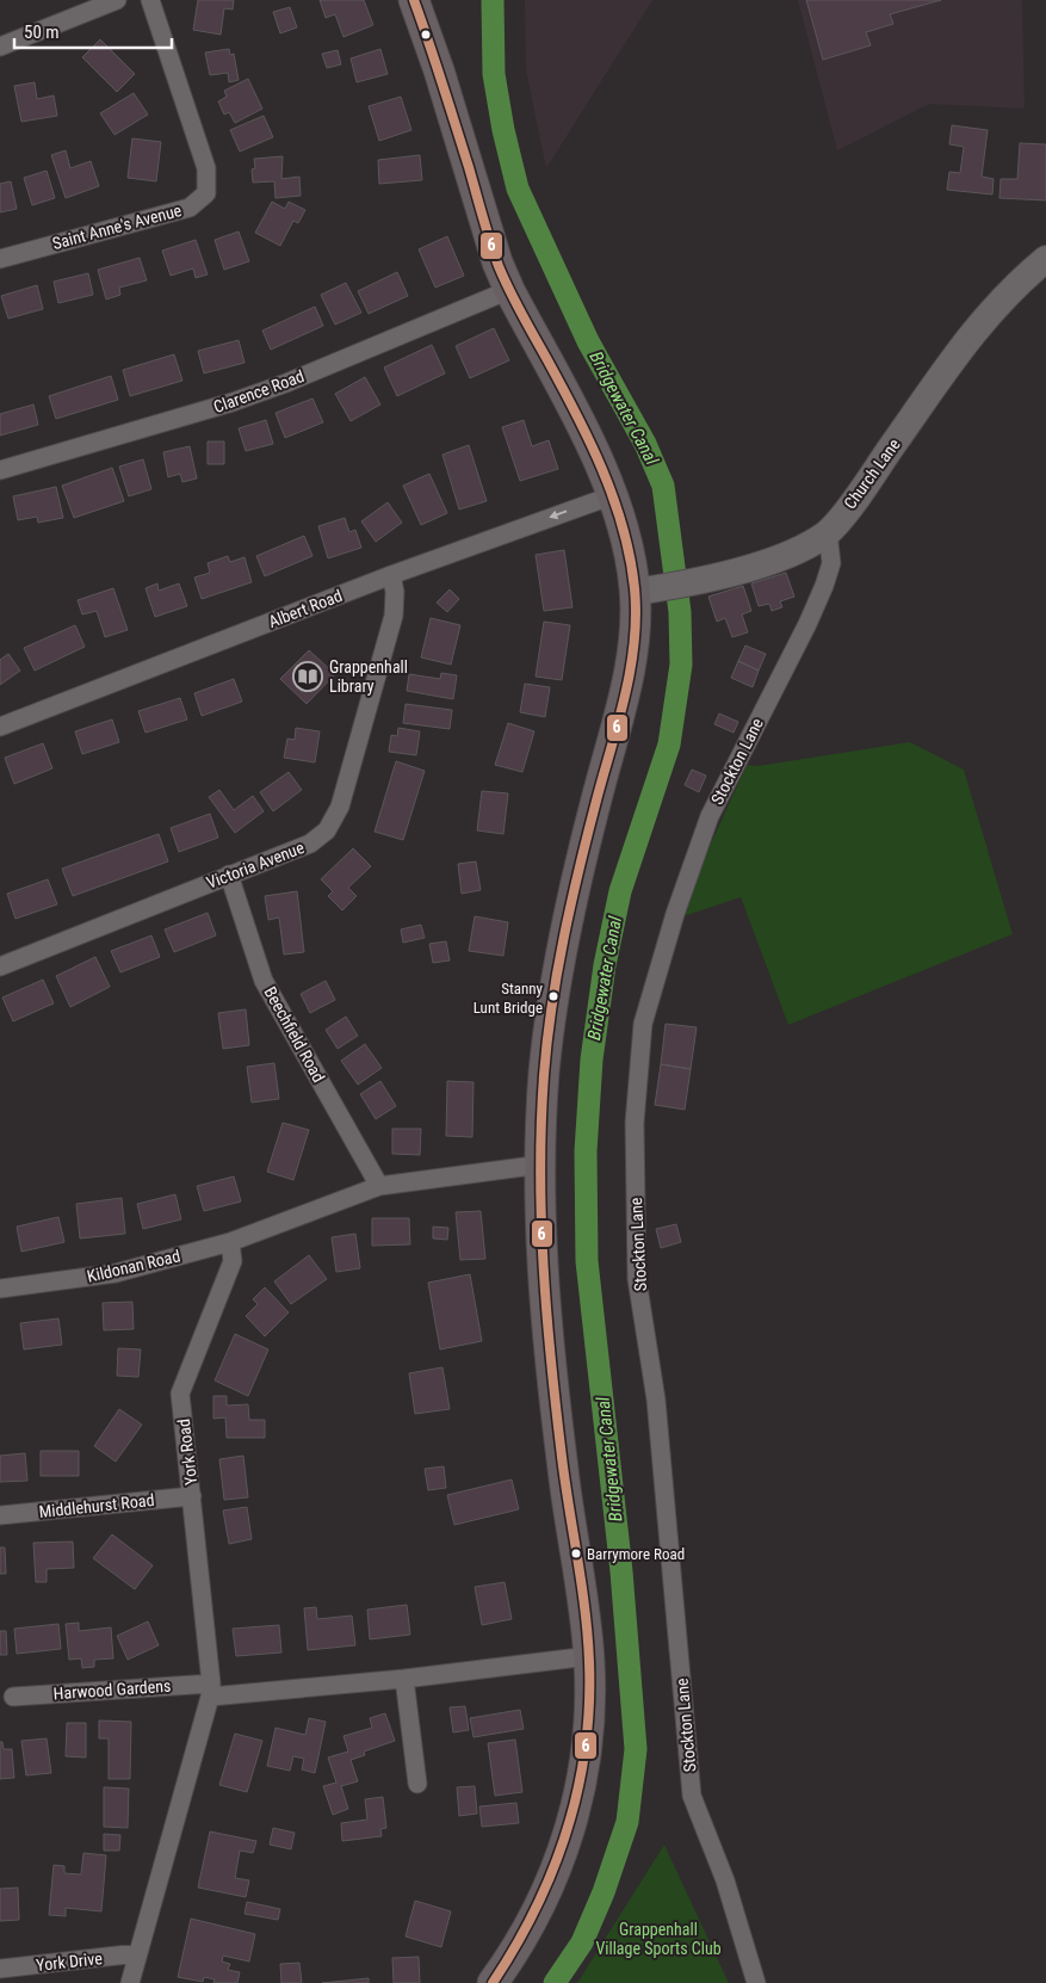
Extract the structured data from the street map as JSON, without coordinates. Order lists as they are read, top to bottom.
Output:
{
  "streets": {
    "street": [
      "Saint Anne's Avenue",
      "Clarence Road",
      "Church Lane",
      "Albert Road",
      "Stockton Lane",
      "Victoria Avenue",
      "Beechfield Road",
      "Kildonan Road",
      "York Road",
      "Middlehurst Road",
      "Harwood Gardens",
      "York Drive"
    ]
  },
  "crossings": [
    ["Church Lane", "Stockton Lane"],
    ["Albert Road", "Victoria Avenue"],
    ["Victoria Avenue", "Beechfield Road"],
    ["Kildonan Road", "York Road"],
    ["York Road", "Middlehurst Road"],
    ["York Road", "Harwood Gardens"],
    ["York Road", "York Drive"]
  ],
  "one_way": ["Albert Road"],
  "water": ["Bridgewater Canal"],
  "parks": ["Grappenhall Village Sports Club"],
  "places": {
    "library": ["Grappenhall Library"],
    "other": ["Stanny Lunt Bridge", "Barrymore Road"]
  },
  "lines": ["transit line 6"],
  "scale_bar": "50 m"
}
